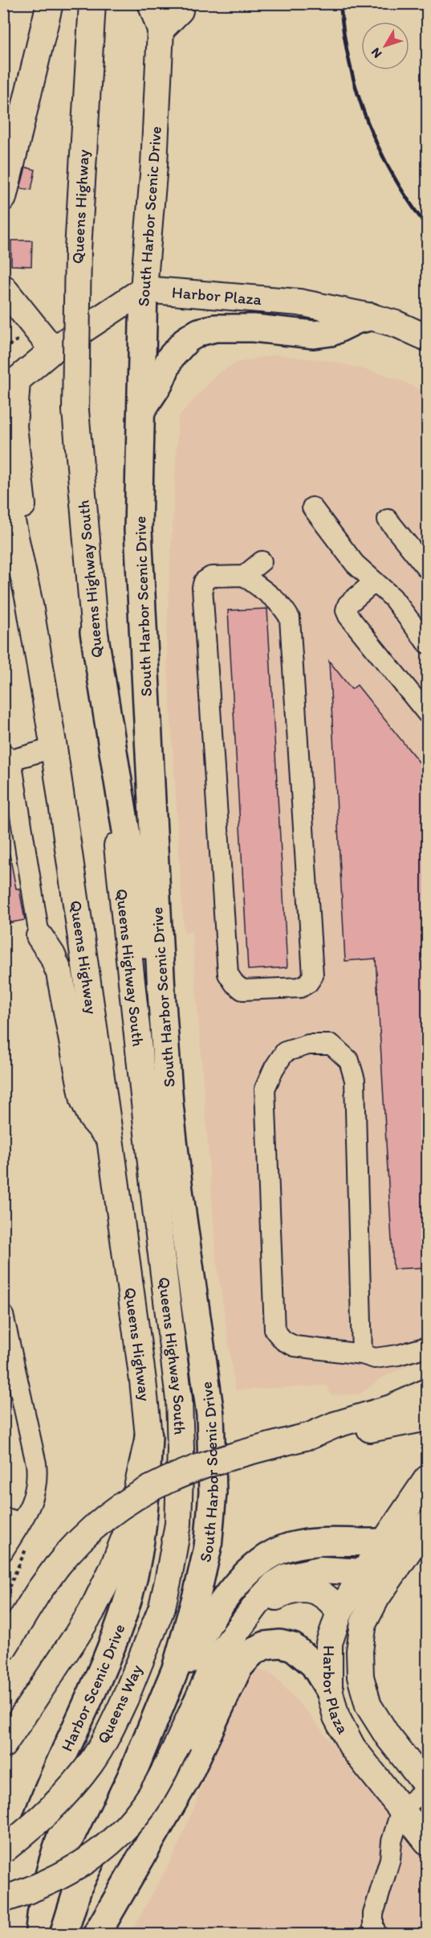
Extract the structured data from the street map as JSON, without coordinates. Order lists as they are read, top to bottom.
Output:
{
  "streets": {
    "highway": ["South Harbor Scenic Drive", "Harbor Scenic Drive"],
    "main road": [
      "Queens Highway",
      "Harbor Plaza",
      "Queens Highway South",
      "Queens Way"
    ]
  },
  "crossings": [
    ["Queens Highway", "Queens Highway South"],
    ["Queens Highway", "Harbor Scenic Drive"],
    ["South Harbor Scenic Drive", "Harbor Plaza"],
    ["Queens Highway South", "Queens Way"]
  ],
  "north": "bottom left"
}
